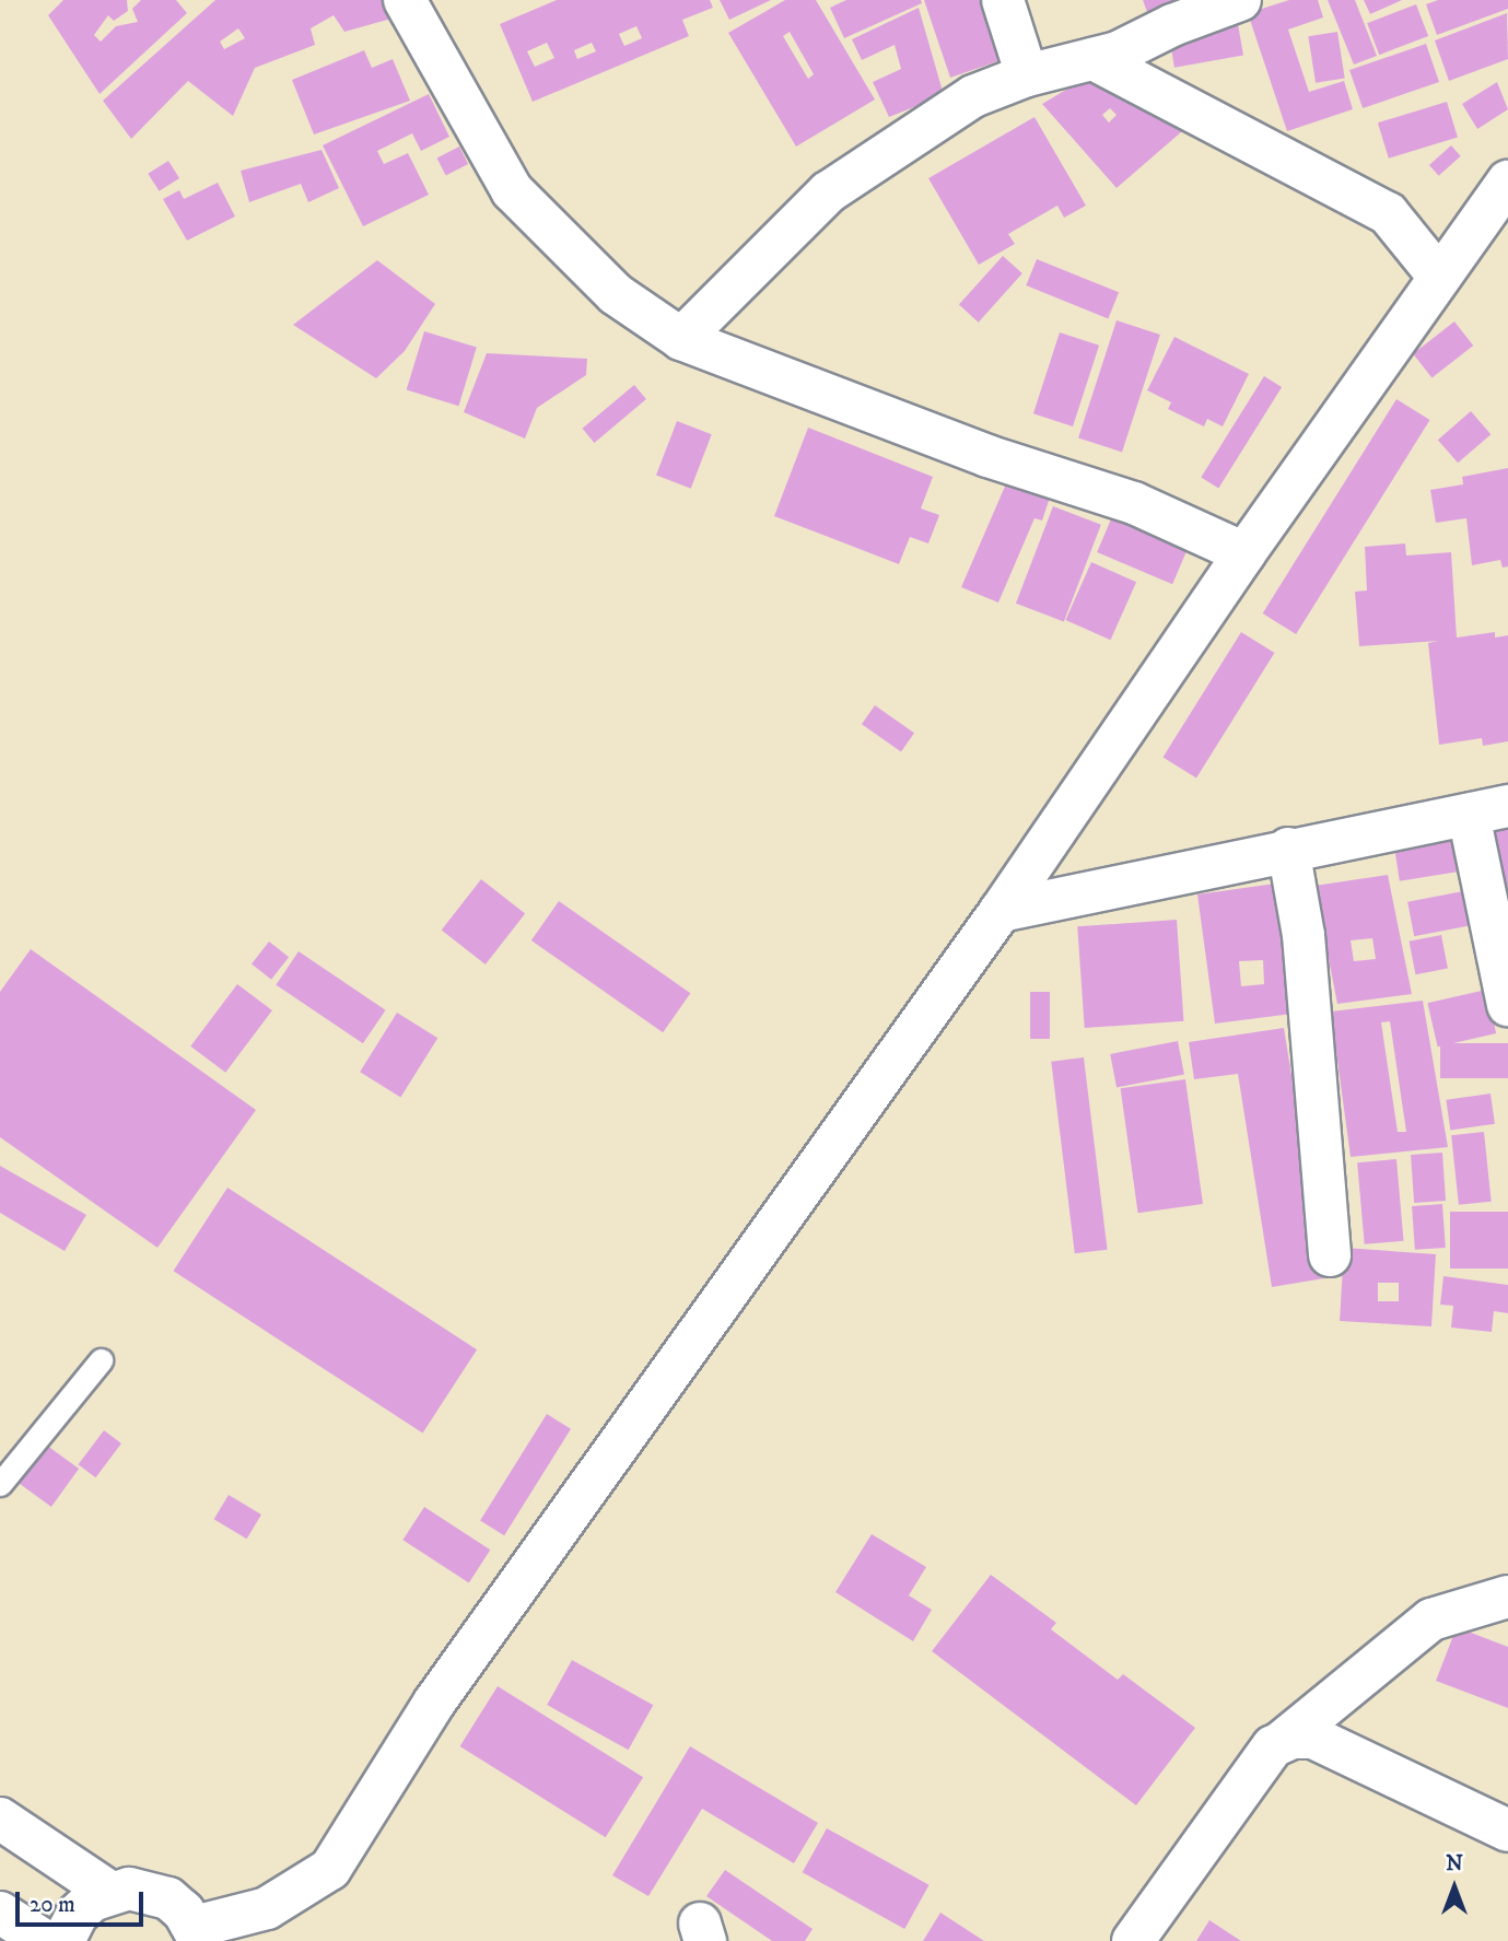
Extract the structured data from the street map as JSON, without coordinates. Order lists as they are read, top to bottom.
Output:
{
  "scale_bar": "20 m",
  "north": "top"
}
